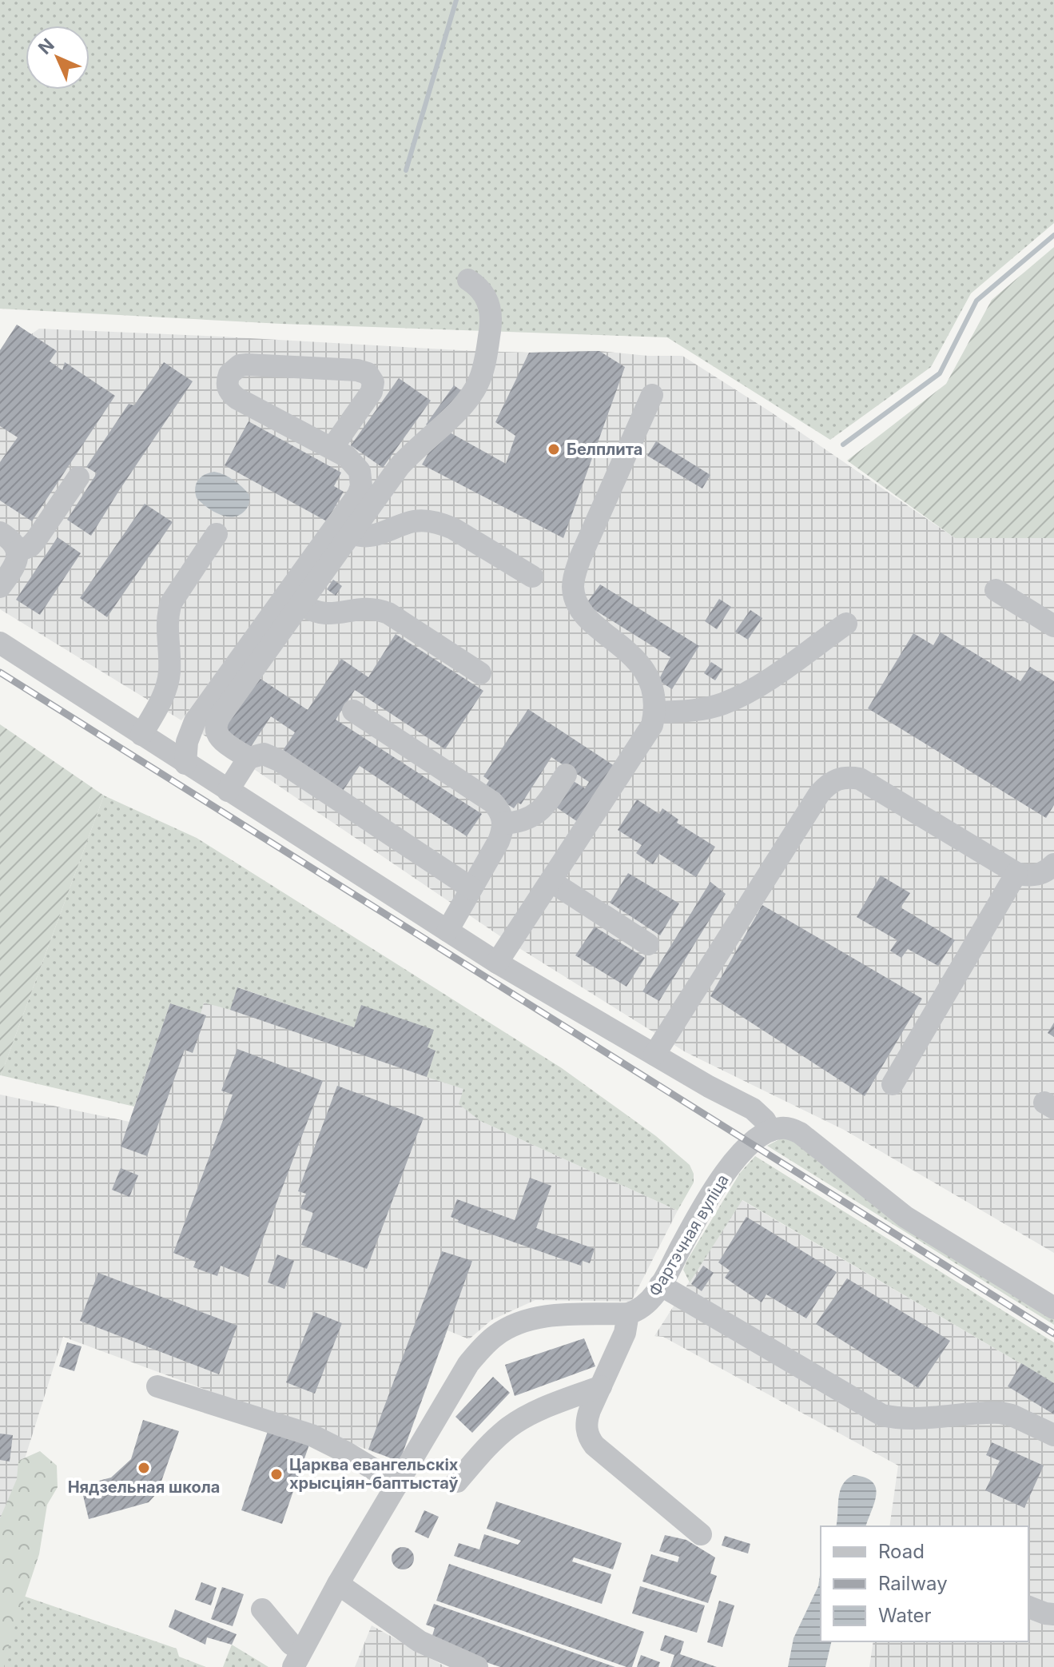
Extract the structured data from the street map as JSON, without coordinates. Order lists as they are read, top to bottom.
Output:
{
  "streets": {
    "street": ["Фартэчная вуліца"]
  },
  "places": ["Белплита", "Нядзельная школа", "Царква евангельскіх хрысціян-баптыстаў"],
  "legend": ["Road", "Railway", "Water"],
  "north": "top left"
}
